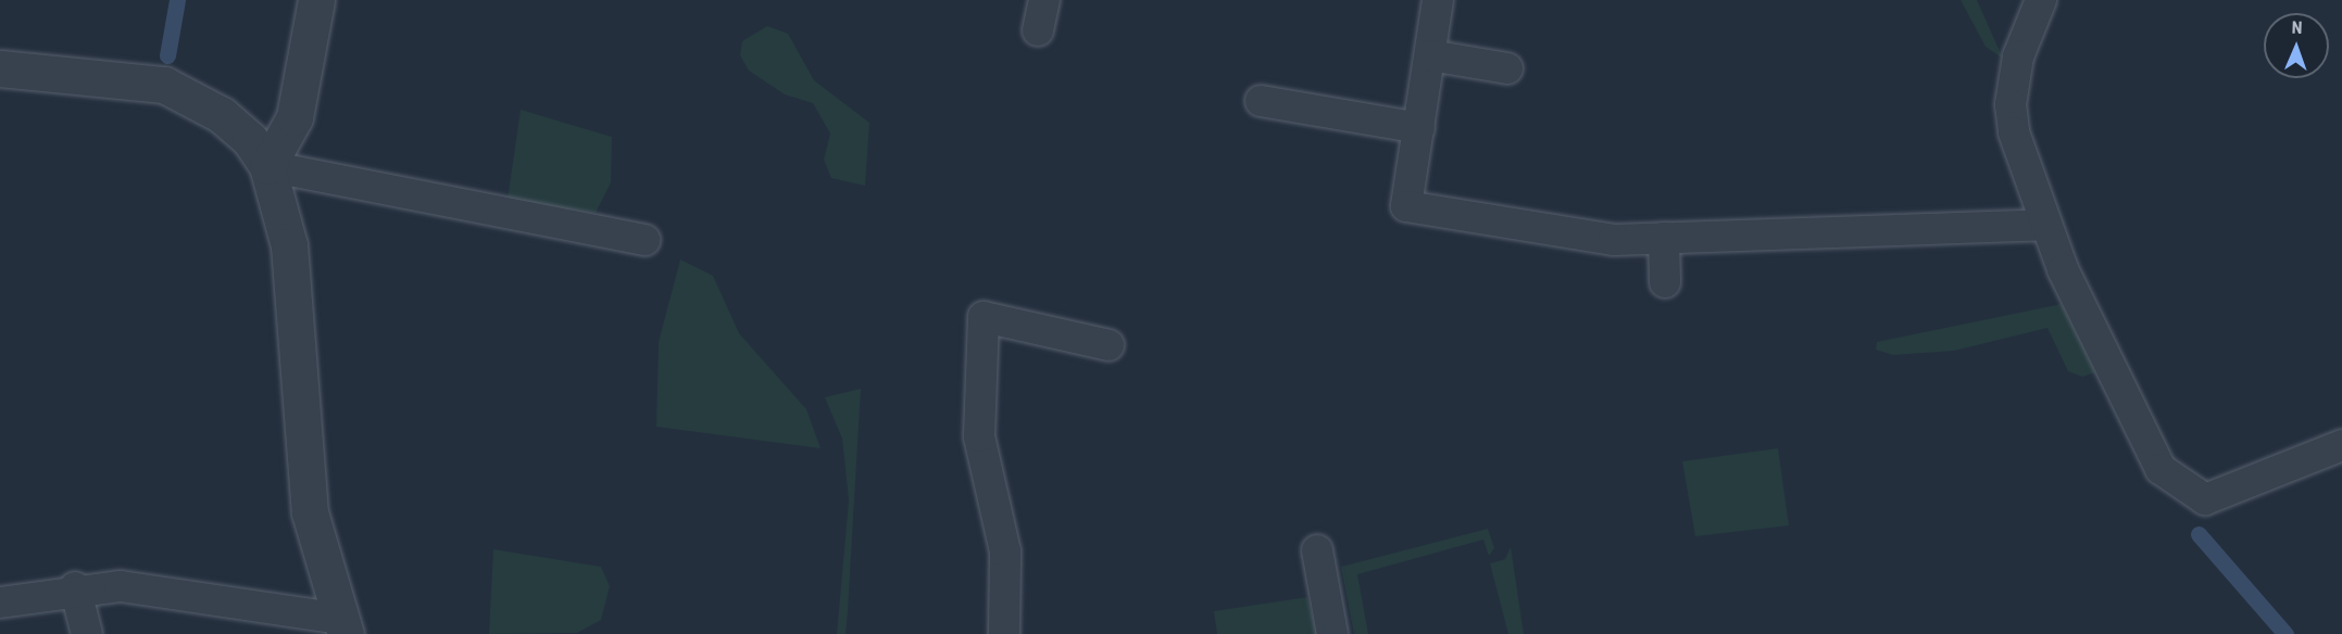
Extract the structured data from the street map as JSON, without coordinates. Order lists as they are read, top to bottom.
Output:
{
  "north": "top"
}
